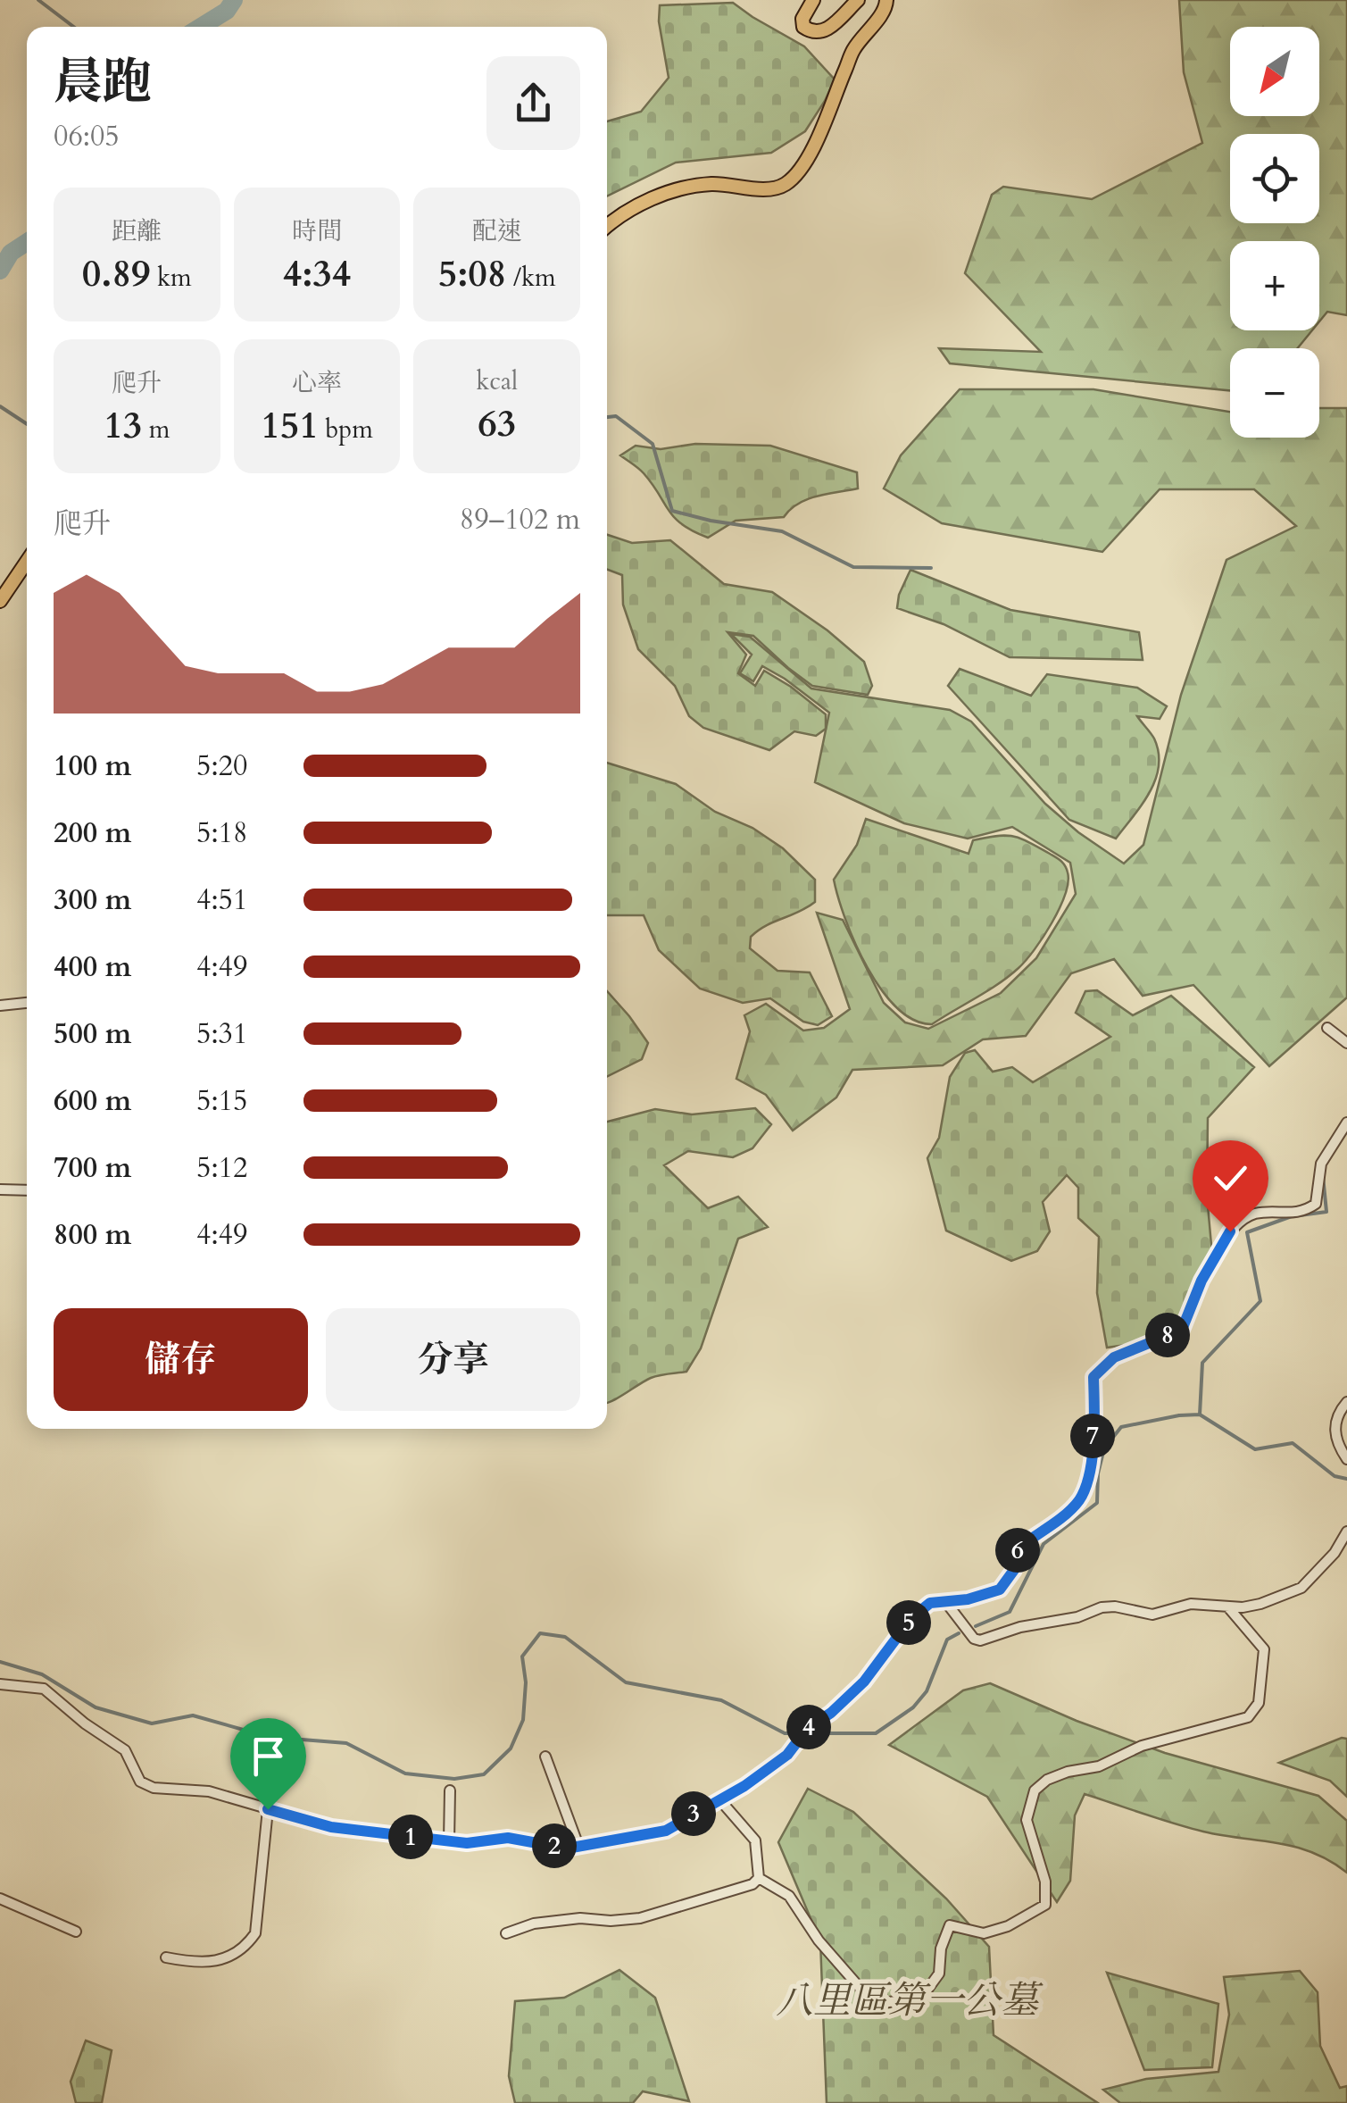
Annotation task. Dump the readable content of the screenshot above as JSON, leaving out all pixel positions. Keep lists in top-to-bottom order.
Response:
{
  "parks": ["八里區第一公墓"],
  "north": "bottom left",
  "page": {
    "map_buttons": ["+", "−"],
    "heading": ["晨跑", "06:05"],
    "stats": [
      ["距離", "0.89 km"],
      ["時間", "4:34"],
      ["配速", "5:08 /km"],
      ["爬升", "13 m"],
      ["心率", "151 bpm"],
      ["kcal", "63"]
    ],
    "chart": ["爬升", "89–102 m"],
    "list": [
      {
        "name": "100 m",
        "note": "5:20"
      },
      {
        "name": "200 m",
        "note": "5:18"
      },
      {
        "name": "300 m",
        "note": "4:51"
      },
      {
        "name": "400 m",
        "note": "4:49"
      },
      {
        "name": "500 m",
        "note": "5:31"
      },
      {
        "name": "600 m",
        "note": "5:15"
      },
      {
        "name": "700 m",
        "note": "5:12"
      },
      {
        "name": "800 m",
        "note": "4:49"
      }
    ],
    "buttons": ["儲存", "分享"],
    "pins": [
      "8",
      "7",
      "6",
      "5",
      "4",
      "3",
      "1",
      "2"
    ]
  }
}
